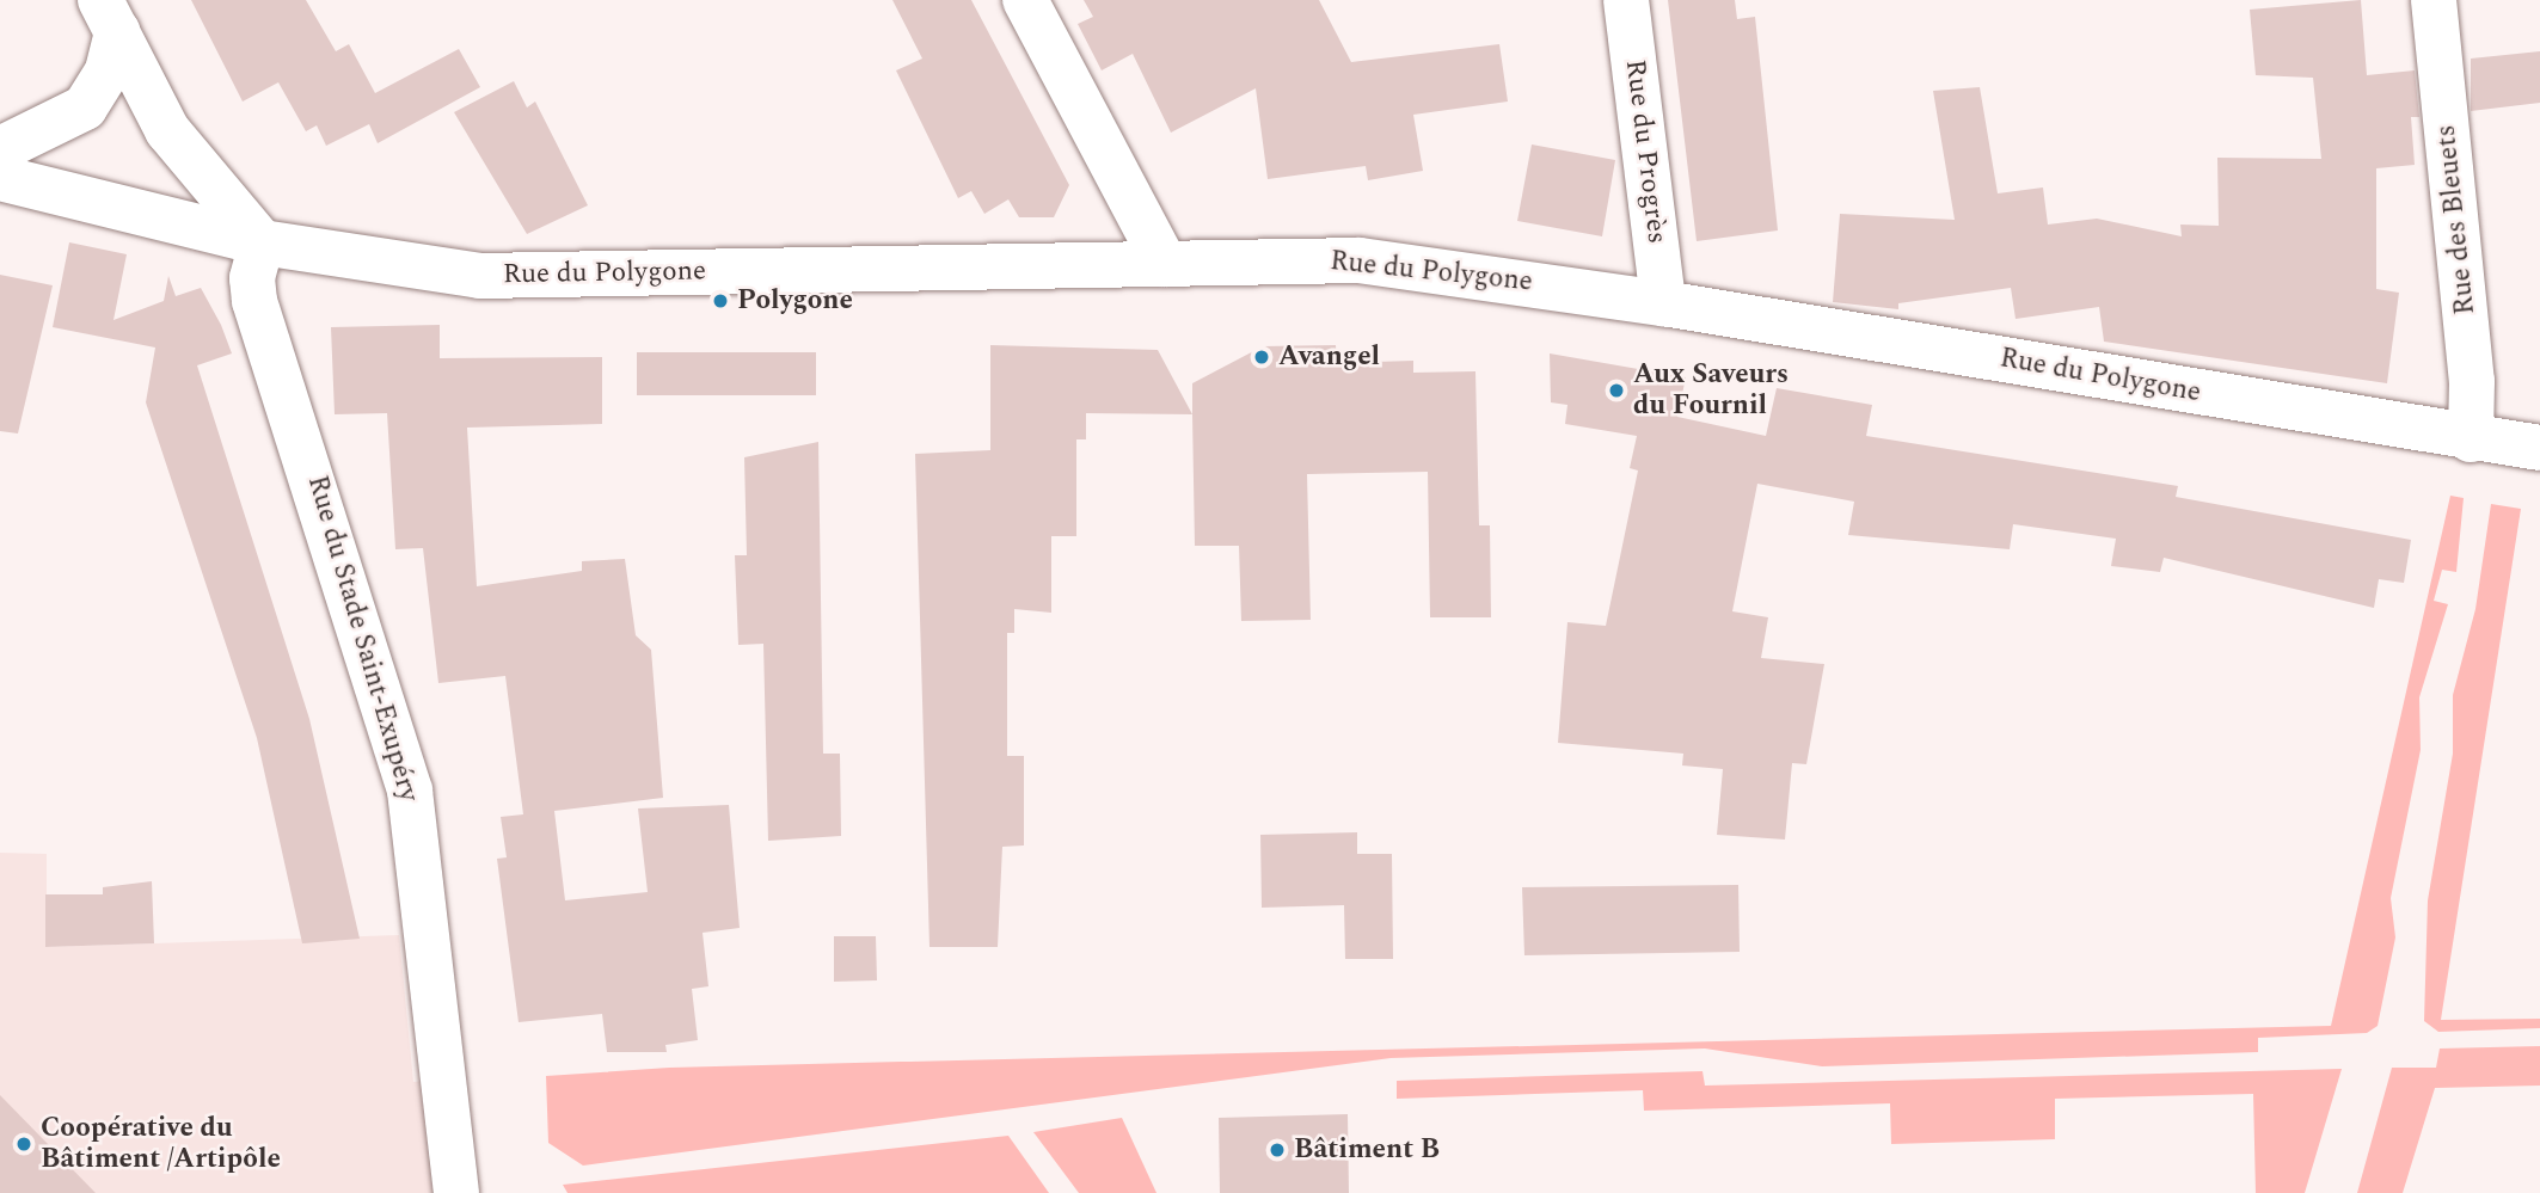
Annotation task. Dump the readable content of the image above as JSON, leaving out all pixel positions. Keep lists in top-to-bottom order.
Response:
{
  "streets": {
    "street": [
      "Rue du Progrès",
      "Rue des Bleuets",
      "Rue du Polygone",
      "Rue du Stade Saint-Exupéry"
    ]
  },
  "crossings": [
    ["Rue du Progrès", "Rue du Polygone"],
    ["Rue des Bleuets", "Rue du Polygone"],
    ["Rue du Polygone", "Rue du Stade Saint-Exupéry"]
  ],
  "places": [
    "Polygone",
    "Avangel",
    "Aux Saveurs du Fournil",
    "Coopérative du Bâtiment /Artipôle",
    "Bâtiment B"
  ]
}
